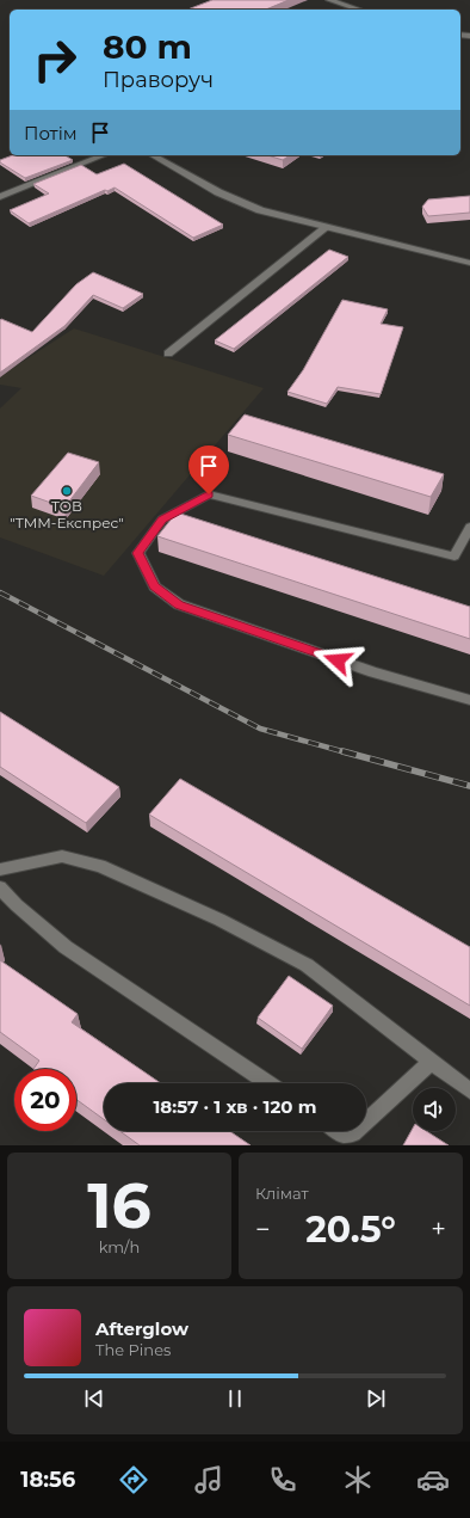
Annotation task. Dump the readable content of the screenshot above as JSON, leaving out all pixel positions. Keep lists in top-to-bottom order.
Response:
{
  "places": ["ТОВ \"ТММ-Експрес\""],
  "page": {
    "turn": ["80 m", "Праворуч"],
    "then": "Потім",
    "limit": "20",
    "trip": "18:57 · 1 хв · 120 m",
    "tile": [
      ["16", "km/h"],
      "Клімат"
    ],
    "heat": ["−", "20.5°", "+"],
    "song": ["Afterglow", "The Pines"],
    "tabs": "18:56"
  }
}
